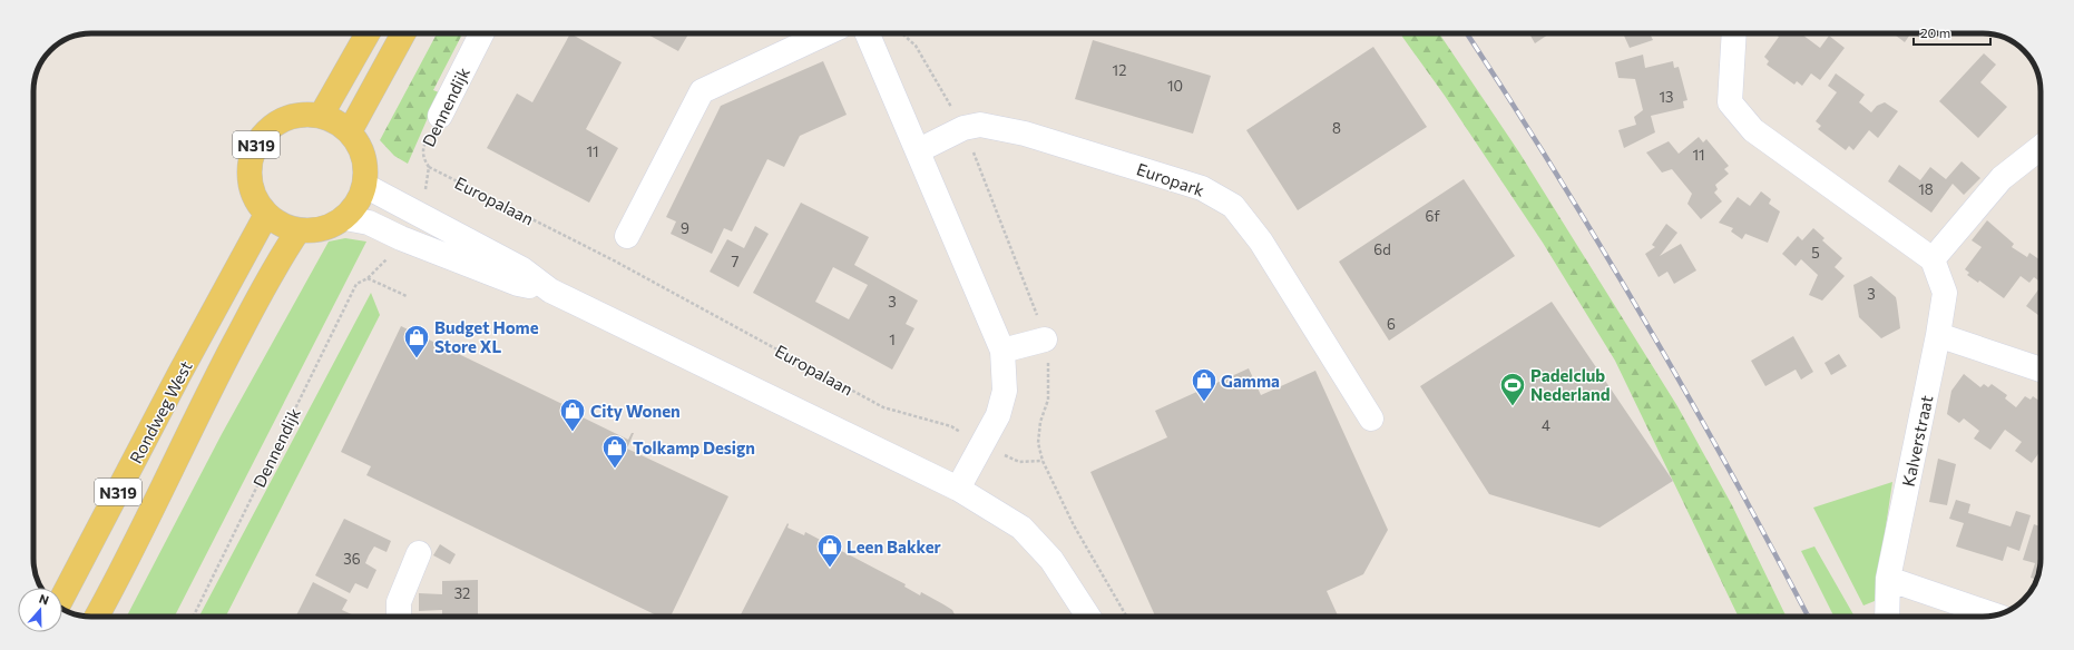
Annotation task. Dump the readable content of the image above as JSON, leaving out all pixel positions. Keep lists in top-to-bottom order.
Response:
{
  "streets": {
    "main road": ["N319", "Rondweg West"],
    "street": ["Dennendijk", "Europark", "Kalverstraat"],
    "path": ["Europalaan"]
  },
  "crossings": [
    ["Dennendijk", "Europalaan"],
    ["N319", "Rondweg West"]
  ],
  "places": {
    "shop": [
      "Budget Home Store XL",
      "Gamma",
      "City Wonen",
      "Tolkamp Design",
      "Leen Bakker"
    ],
    "sports": ["Padelclub Nederland"]
  },
  "house_numbers": [
    "12",
    "10",
    "13",
    "8",
    "11",
    "11",
    "18",
    "6f",
    "9",
    "6d",
    "5",
    "7",
    "3",
    "3",
    "6",
    "1",
    "4",
    "36",
    "32"
  ],
  "scale_bar": "20 m",
  "north": "top"
}
